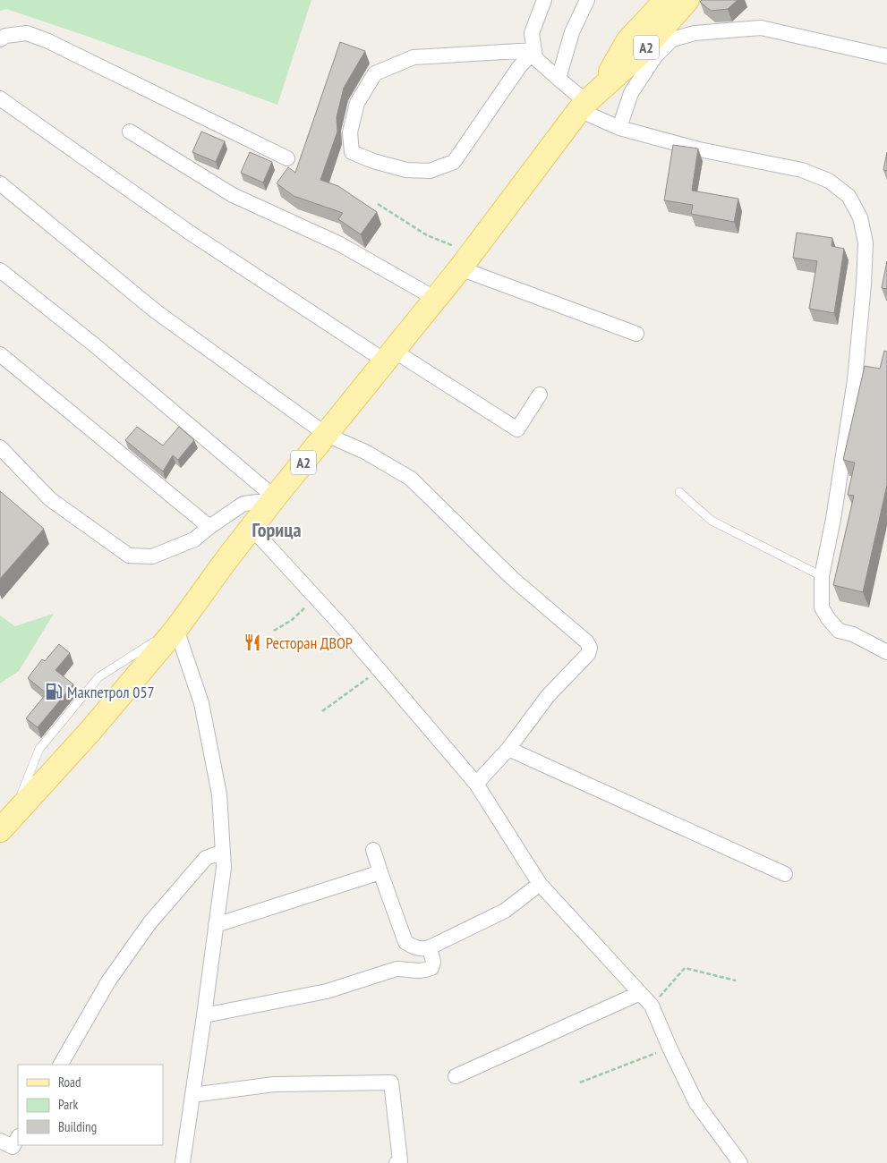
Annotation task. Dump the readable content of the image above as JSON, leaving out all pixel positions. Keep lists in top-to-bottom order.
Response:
{
  "streets": {
    "main road": ["A2"]
  },
  "districts": ["Горица"],
  "places": {
    "restaurant": ["Ресторан ДВОР"],
    "fuel station": ["Макпетрол 057"]
  },
  "legend": ["Road", "Park", "Building"]
}
